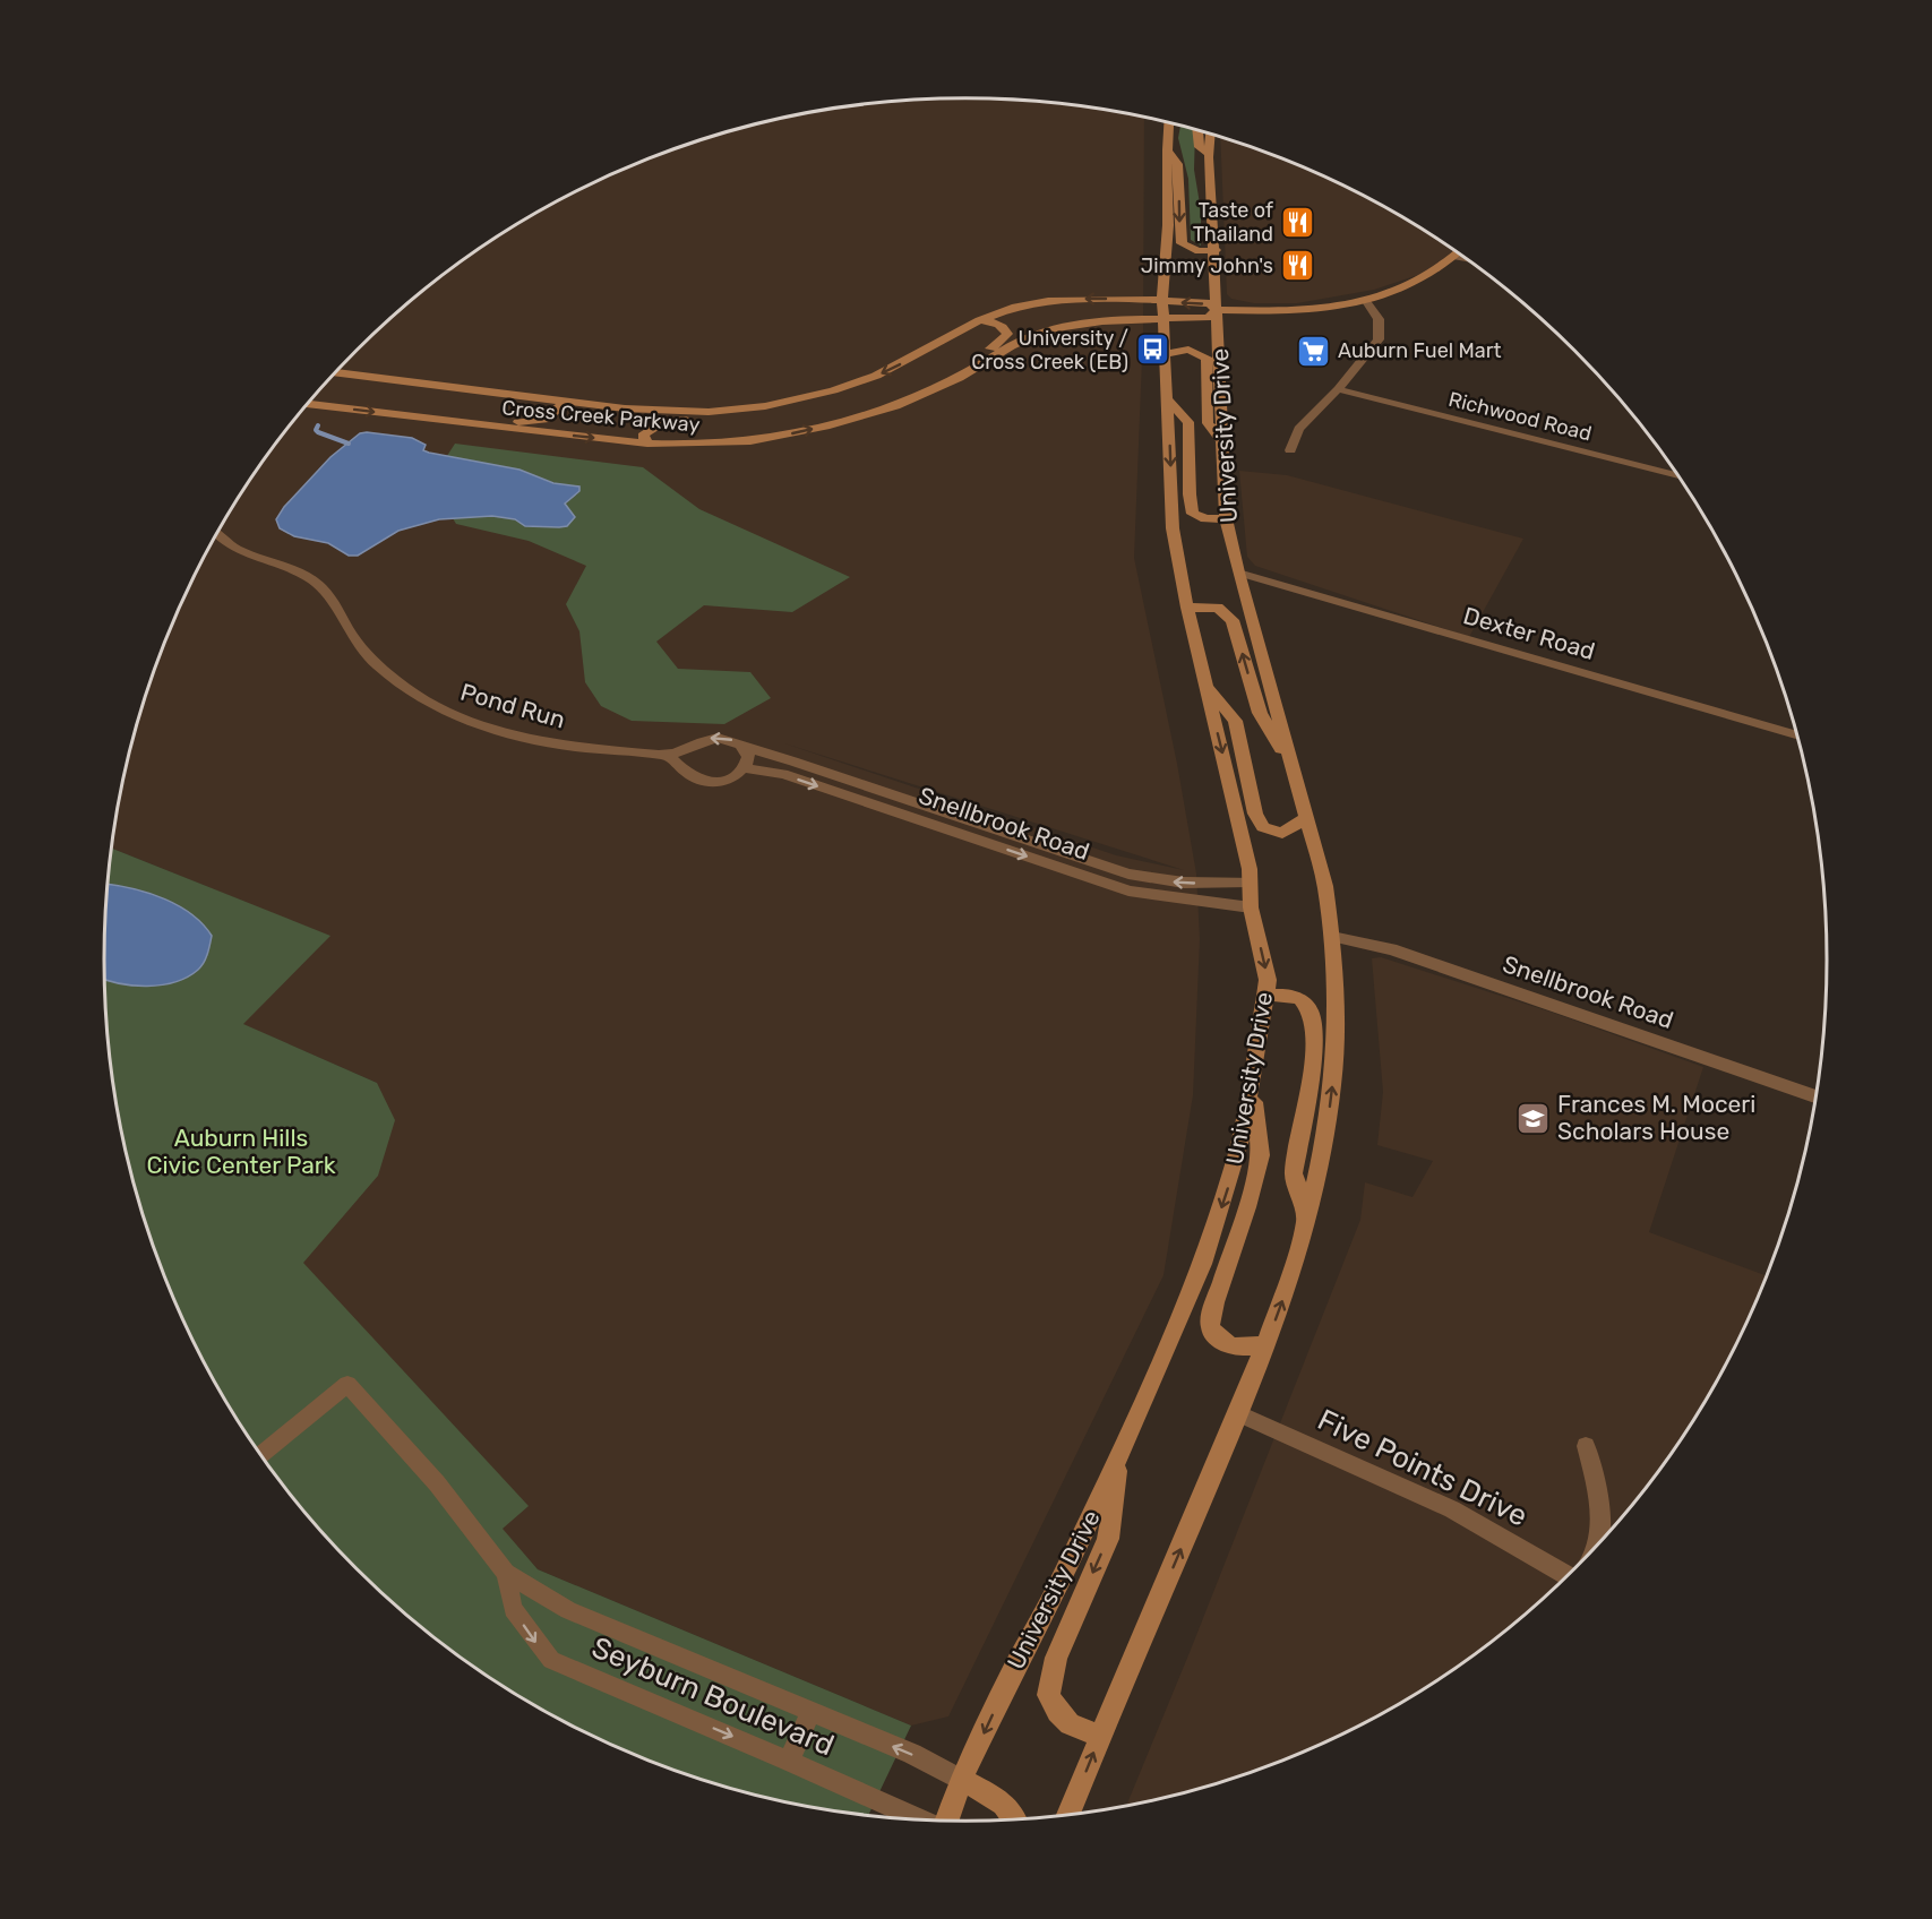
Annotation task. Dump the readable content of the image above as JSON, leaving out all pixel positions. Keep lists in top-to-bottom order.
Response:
{
  "streets": {
    "main road": ["Cross Creek Parkway", "University Drive"],
    "street": [
      "Richwood Road",
      "Dexter Road",
      "Pond Run",
      "Snellbrook Road",
      "Five Points Drive",
      "Seyburn Boulevard"
    ]
  },
  "crossings": [
    ["Cross Creek Parkway", "University Drive"],
    ["University Drive", "Dexter Road"],
    ["University Drive", "Snellbrook Road"],
    ["University Drive", "Five Points Drive"],
    ["University Drive", "Seyburn Boulevard"],
    ["Pond Run", "Snellbrook Road"]
  ],
  "parks": ["Auburn Hills Civic Center Park"],
  "places": {
    "restaurant": ["Taste of Thailand", "Jimmy John's"],
    "bus stop": ["University / Cross Creek (EB)"],
    "supermarket": ["Auburn Fuel Mart"],
    "school or university": ["Frances M. Moceri Scholars House"]
  }
}
